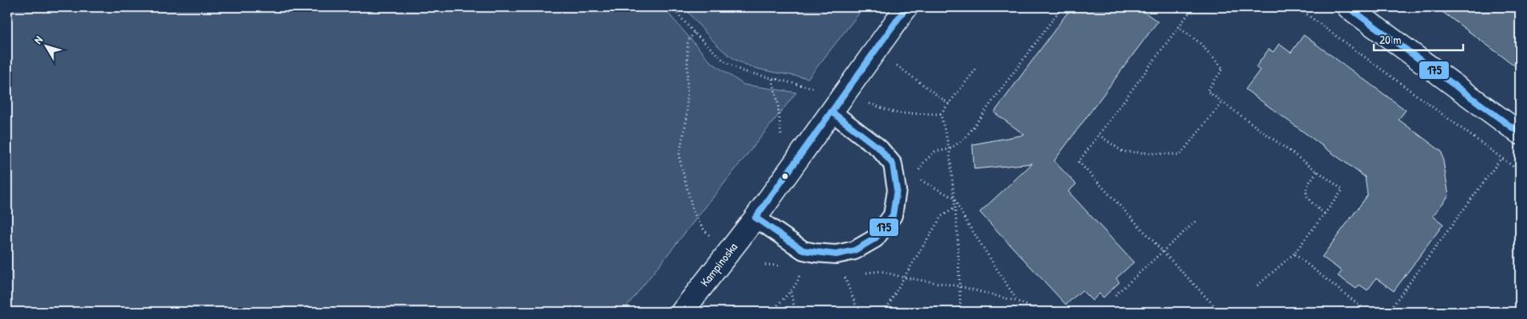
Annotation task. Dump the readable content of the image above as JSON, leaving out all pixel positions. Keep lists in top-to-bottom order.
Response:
{
  "streets": {
    "street": ["Kampinoska"]
  },
  "lines": ["transit line 175"],
  "scale_bar": "20 m",
  "north": "top left"
}
